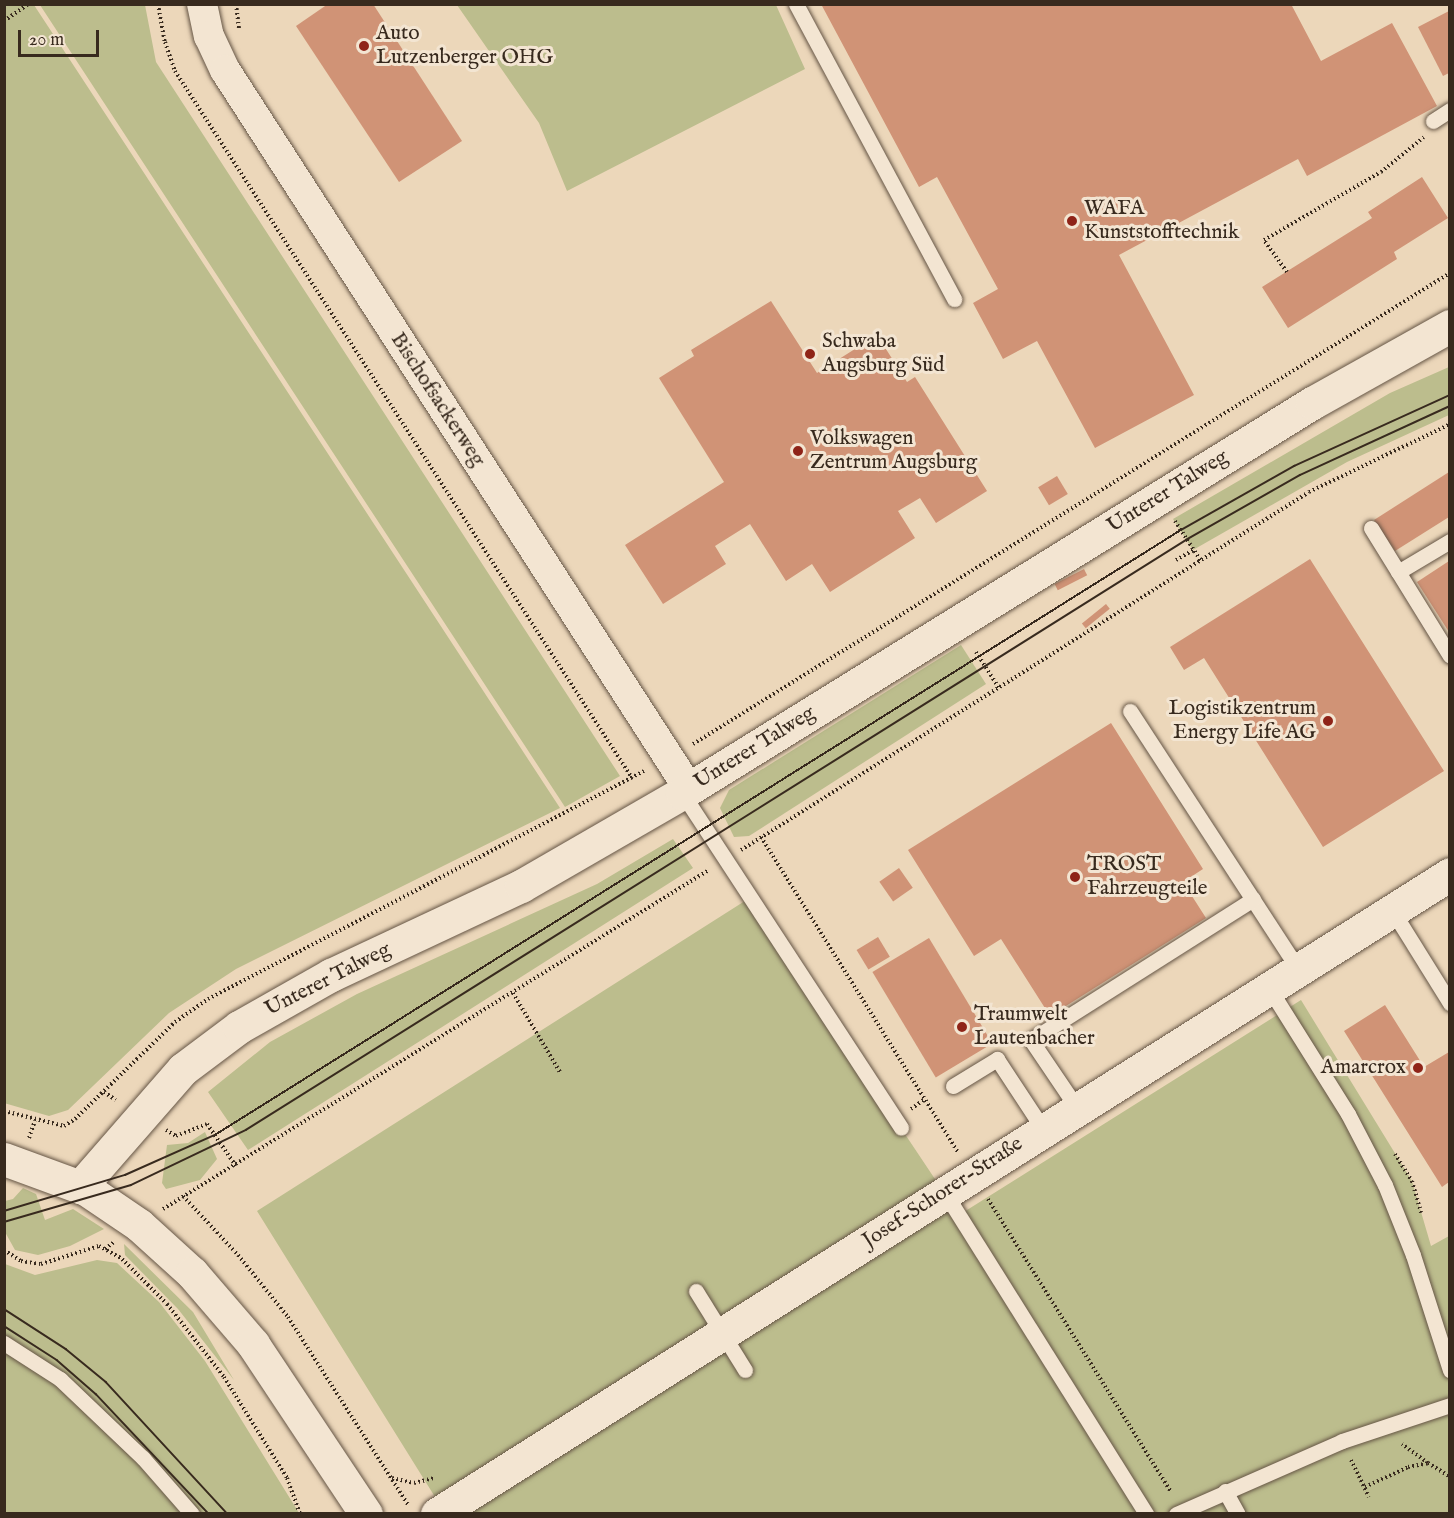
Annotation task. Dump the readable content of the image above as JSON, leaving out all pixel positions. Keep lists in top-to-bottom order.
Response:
{
  "streets": {
    "street": ["Bischofsackerweg", "Unterer Talweg", "Josef-Schorer-Straße"]
  },
  "crossings": [
    ["Bischofsackerweg", "Unterer Talweg"]
  ],
  "places": [
    "Auto Lutzenberger OHG",
    "WAFA Kunststofftechnik",
    "Schwaba Augsburg Süd",
    "Volkswagen Zentrum Augsburg",
    "Logistikzentrum Energy Life AG",
    "TROST Fahrzeugteile",
    "Traumwelt Lautenbacher",
    "Amarcrox"
  ],
  "scale_bar": "20 m"
}
